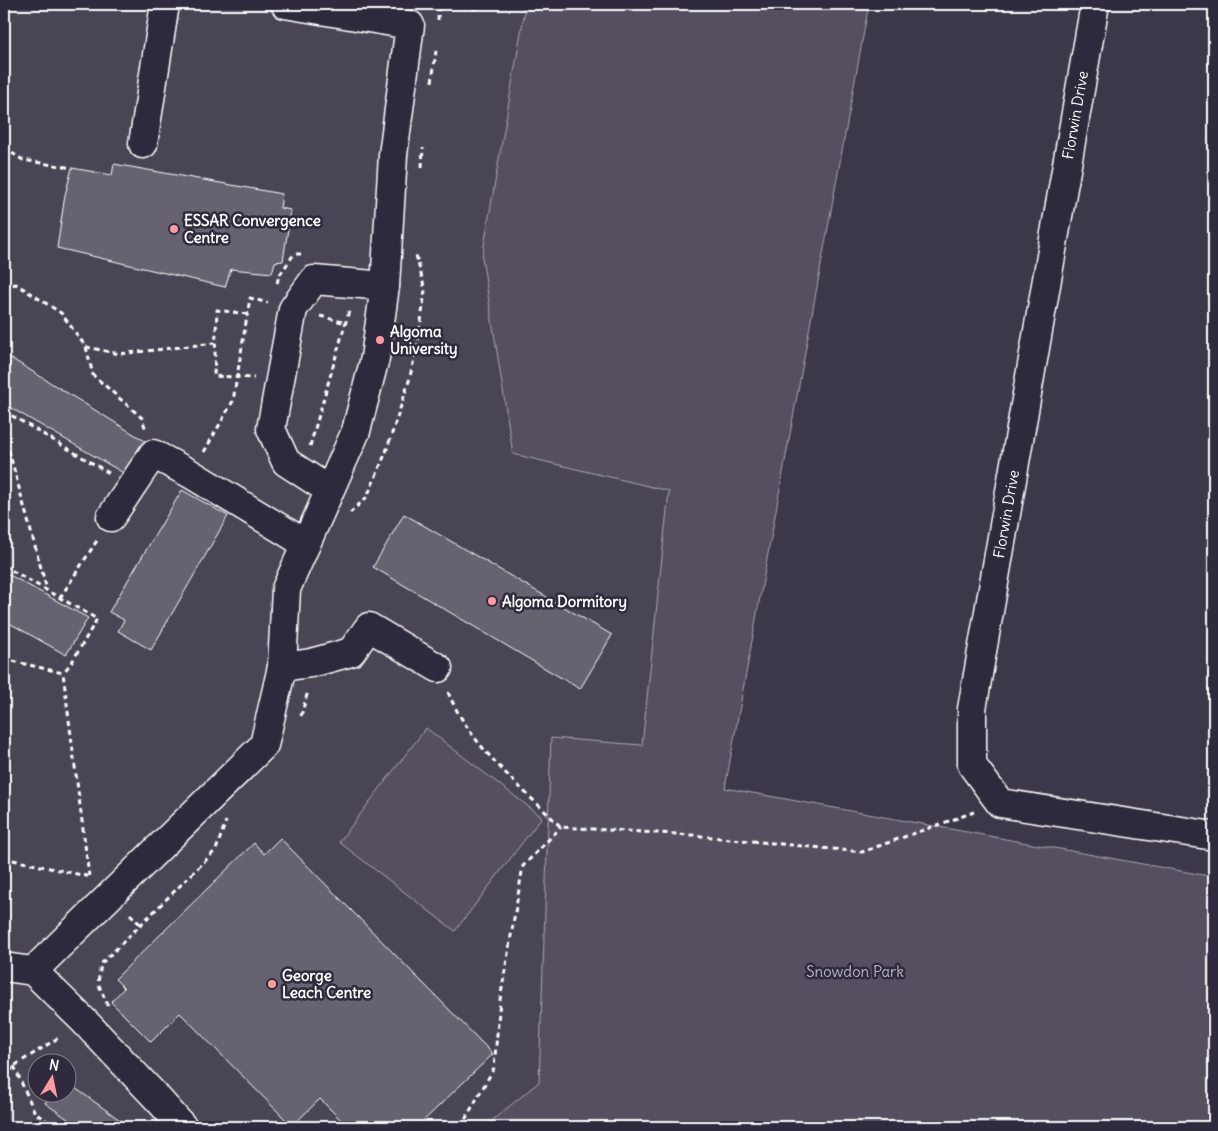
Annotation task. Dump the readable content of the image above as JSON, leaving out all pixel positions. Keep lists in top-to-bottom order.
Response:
{
  "streets": {
    "street": ["Florwin Drive"]
  },
  "parks": ["Snowdon Park"],
  "places": [
    "ESSAR Convergence Centre",
    "Algoma University",
    "Algoma Dormitory",
    "George Leach Centre"
  ],
  "north": "top"
}
